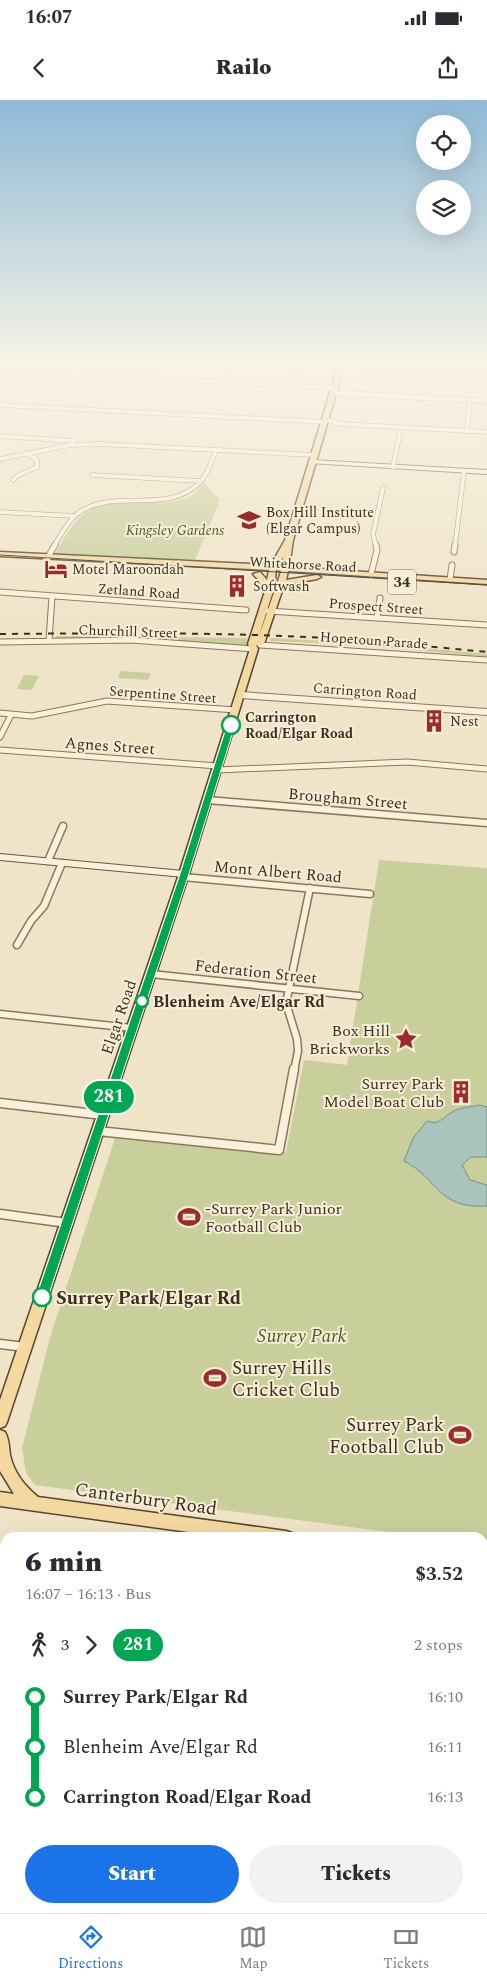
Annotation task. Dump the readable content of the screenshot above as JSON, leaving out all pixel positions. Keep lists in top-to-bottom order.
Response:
{
  "streets": {
    "main road": [
      "Whitehorse Road",
      "34",
      "Mont Albert Road",
      "Elgar Road",
      "Canterbury Road"
    ],
    "street": [
      "Zetland Road",
      "Prospect Street",
      "Churchill Street",
      "Hopetoun Parade",
      "Carrington Road",
      "Serpentine Street",
      "Agnes Street",
      "Brougham Street",
      "Federation Street"
    ]
  },
  "crossings": [
    ["Whitehorse Road", "Elgar Road"],
    ["Prospect Street", "Elgar Road"],
    ["Churchill Street", "Hopetoun Parade"],
    ["Churchill Street", "Elgar Road"],
    ["Hopetoun Parade", "Elgar Road"],
    ["Carrington Road", "Elgar Road"],
    ["Serpentine Street", "Elgar Road"],
    ["Agnes Street", "Elgar Road"],
    ["Brougham Street", "Elgar Road"],
    ["Mont Albert Road", "Elgar Road"],
    ["Federation Street", "Elgar Road"]
  ],
  "parks": ["Kingsley Gardens", "Surrey Park"],
  "places": {
    "school or university": ["Box Hill Institute (Elgar Campus)"],
    "hotel": ["Motel Maroondah"],
    "building": ["Softwash", "Nest", "Surrey Park Model Boat Club"],
    "other": ["Carrington Road/Elgar Road", "Blenheim Ave/Elgar Rd", "Surrey Park/Elgar Rd"],
    "place": ["Box Hill Brickworks"],
    "sports": ["-Surrey Park Junior Football Club", "Surrey Hills Cricket Club", "Surrey Park Football Club"]
  },
  "lines": ["bus line 281"],
  "page": {
    "status": "16:07",
    "header": "Railo",
    "on_map": "281",
    "heading": ["6 min", "16:07 – 16:13 · Bus", "$3.52"],
    "legs": ["3", "281", "2 stops"],
    "list": [
      {
        "name": "Surrey Park/Elgar Rd",
        "value": "16:10"
      },
      {
        "name": "Blenheim Ave/Elgar Rd",
        "value": "16:11"
      },
      {
        "name": "Carrington Road/Elgar Road",
        "value": "16:13"
      }
    ],
    "buttons": ["Start", "Tickets"],
    "tabs": ["Directions", "Map", "Tickets"]
  }
}
